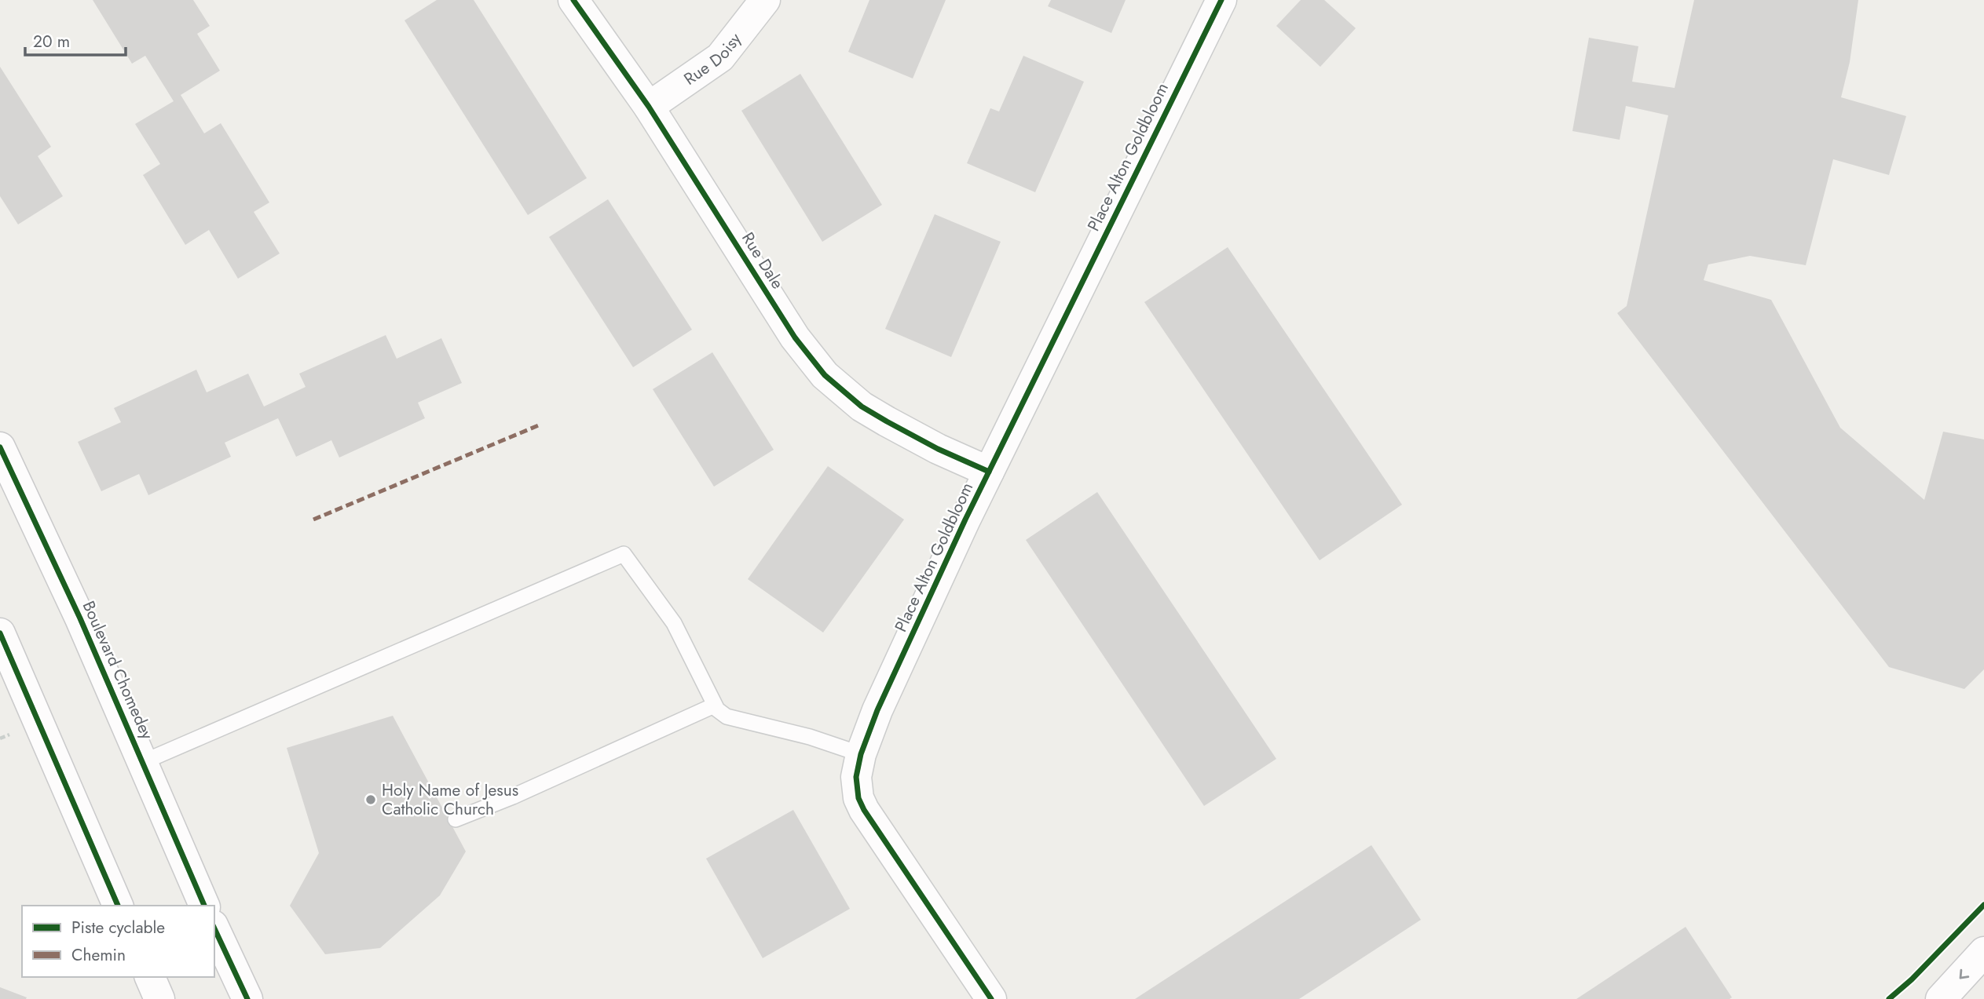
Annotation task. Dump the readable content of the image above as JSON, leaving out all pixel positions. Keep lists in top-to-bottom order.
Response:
{
  "streets": {
    "street": [
      "Rue Doisy",
      "Place Alton Goldbloom",
      "Rue Dale",
      "Boulevard Chomedey"
    ]
  },
  "crossings": [
    ["Rue Doisy", "Rue Dale"],
    ["Place Alton Goldbloom", "Rue Dale"]
  ],
  "places": ["Holy Name of Jesus Catholic Church"],
  "legend": ["Piste cyclable", "Chemin"],
  "scale_bar": "20 m"
}
